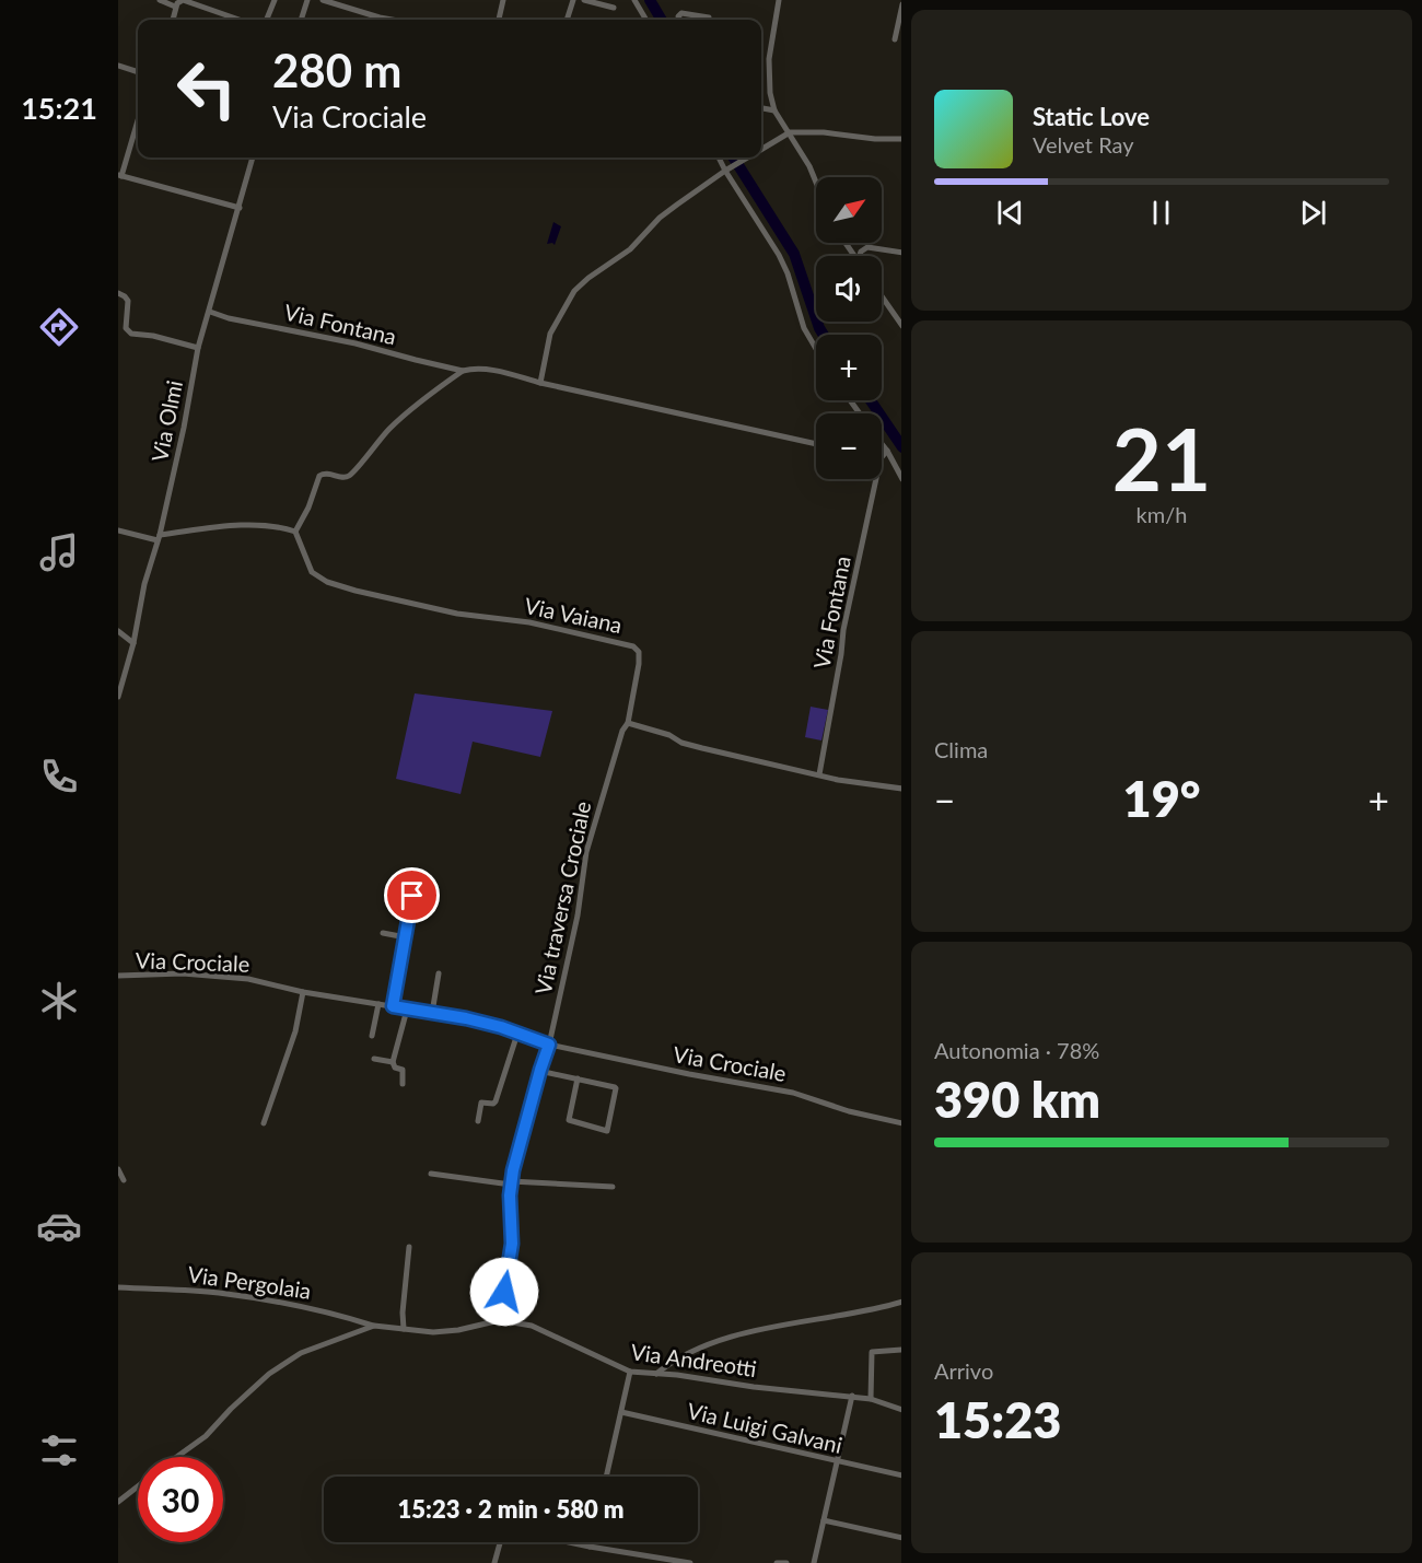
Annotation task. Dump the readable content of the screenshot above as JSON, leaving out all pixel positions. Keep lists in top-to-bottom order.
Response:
{
  "streets": {
    "street": [
      "Via Fontana",
      "Via Olmi",
      "Via Vaiana",
      "Via traversa Crociale",
      "Via Crociale",
      "Via Pergolaia",
      "Via Andreotti",
      "Via Luigi Galvani"
    ]
  },
  "crossings": [
    ["Via Fontana", "Via Olmi"],
    ["Via Vaiana", "Via traversa Crociale"],
    ["Via traversa Crociale", "Via Crociale"],
    ["Via Pergolaia", "Via Andreotti"]
  ],
  "north": "top right",
  "page": {
    "tabs": "15:21",
    "turn": ["280 m", "Via Crociale"],
    "song": ["Static Love", "Velvet Ray"],
    "map_buttons": ["+", "−"],
    "tile": [
      ["21", "km/h"],
      "Clima",
      ["Autonomia · 78%", "390 km"],
      ["Arrivo", "15:23"]
    ],
    "heat": ["−", "19°", "+"],
    "limit": "30",
    "trip": "15:23 · 2 min · 580 m"
  }
}
